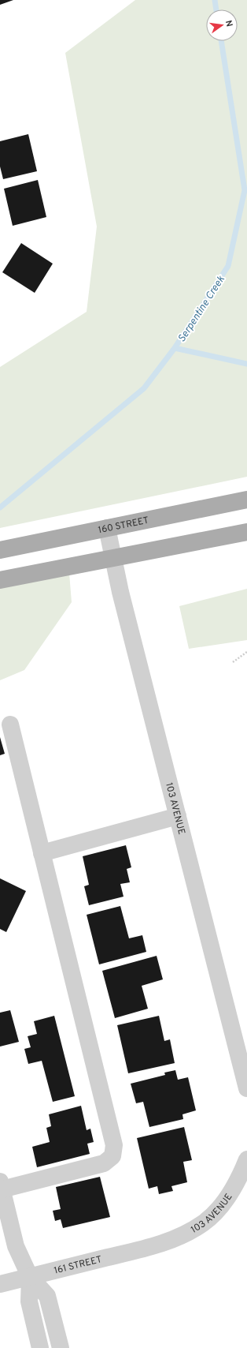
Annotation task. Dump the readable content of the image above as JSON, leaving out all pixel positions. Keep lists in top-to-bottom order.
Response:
{
  "streets": {
    "main road": ["160 STREET"],
    "street": ["103 AVENUE", "161 STREET"]
  },
  "crossings": [
    ["160 STREET", "103 AVENUE"],
    ["103 AVENUE", "161 STREET"]
  ],
  "water": ["Serpentine Creek"],
  "north": "right"
}
